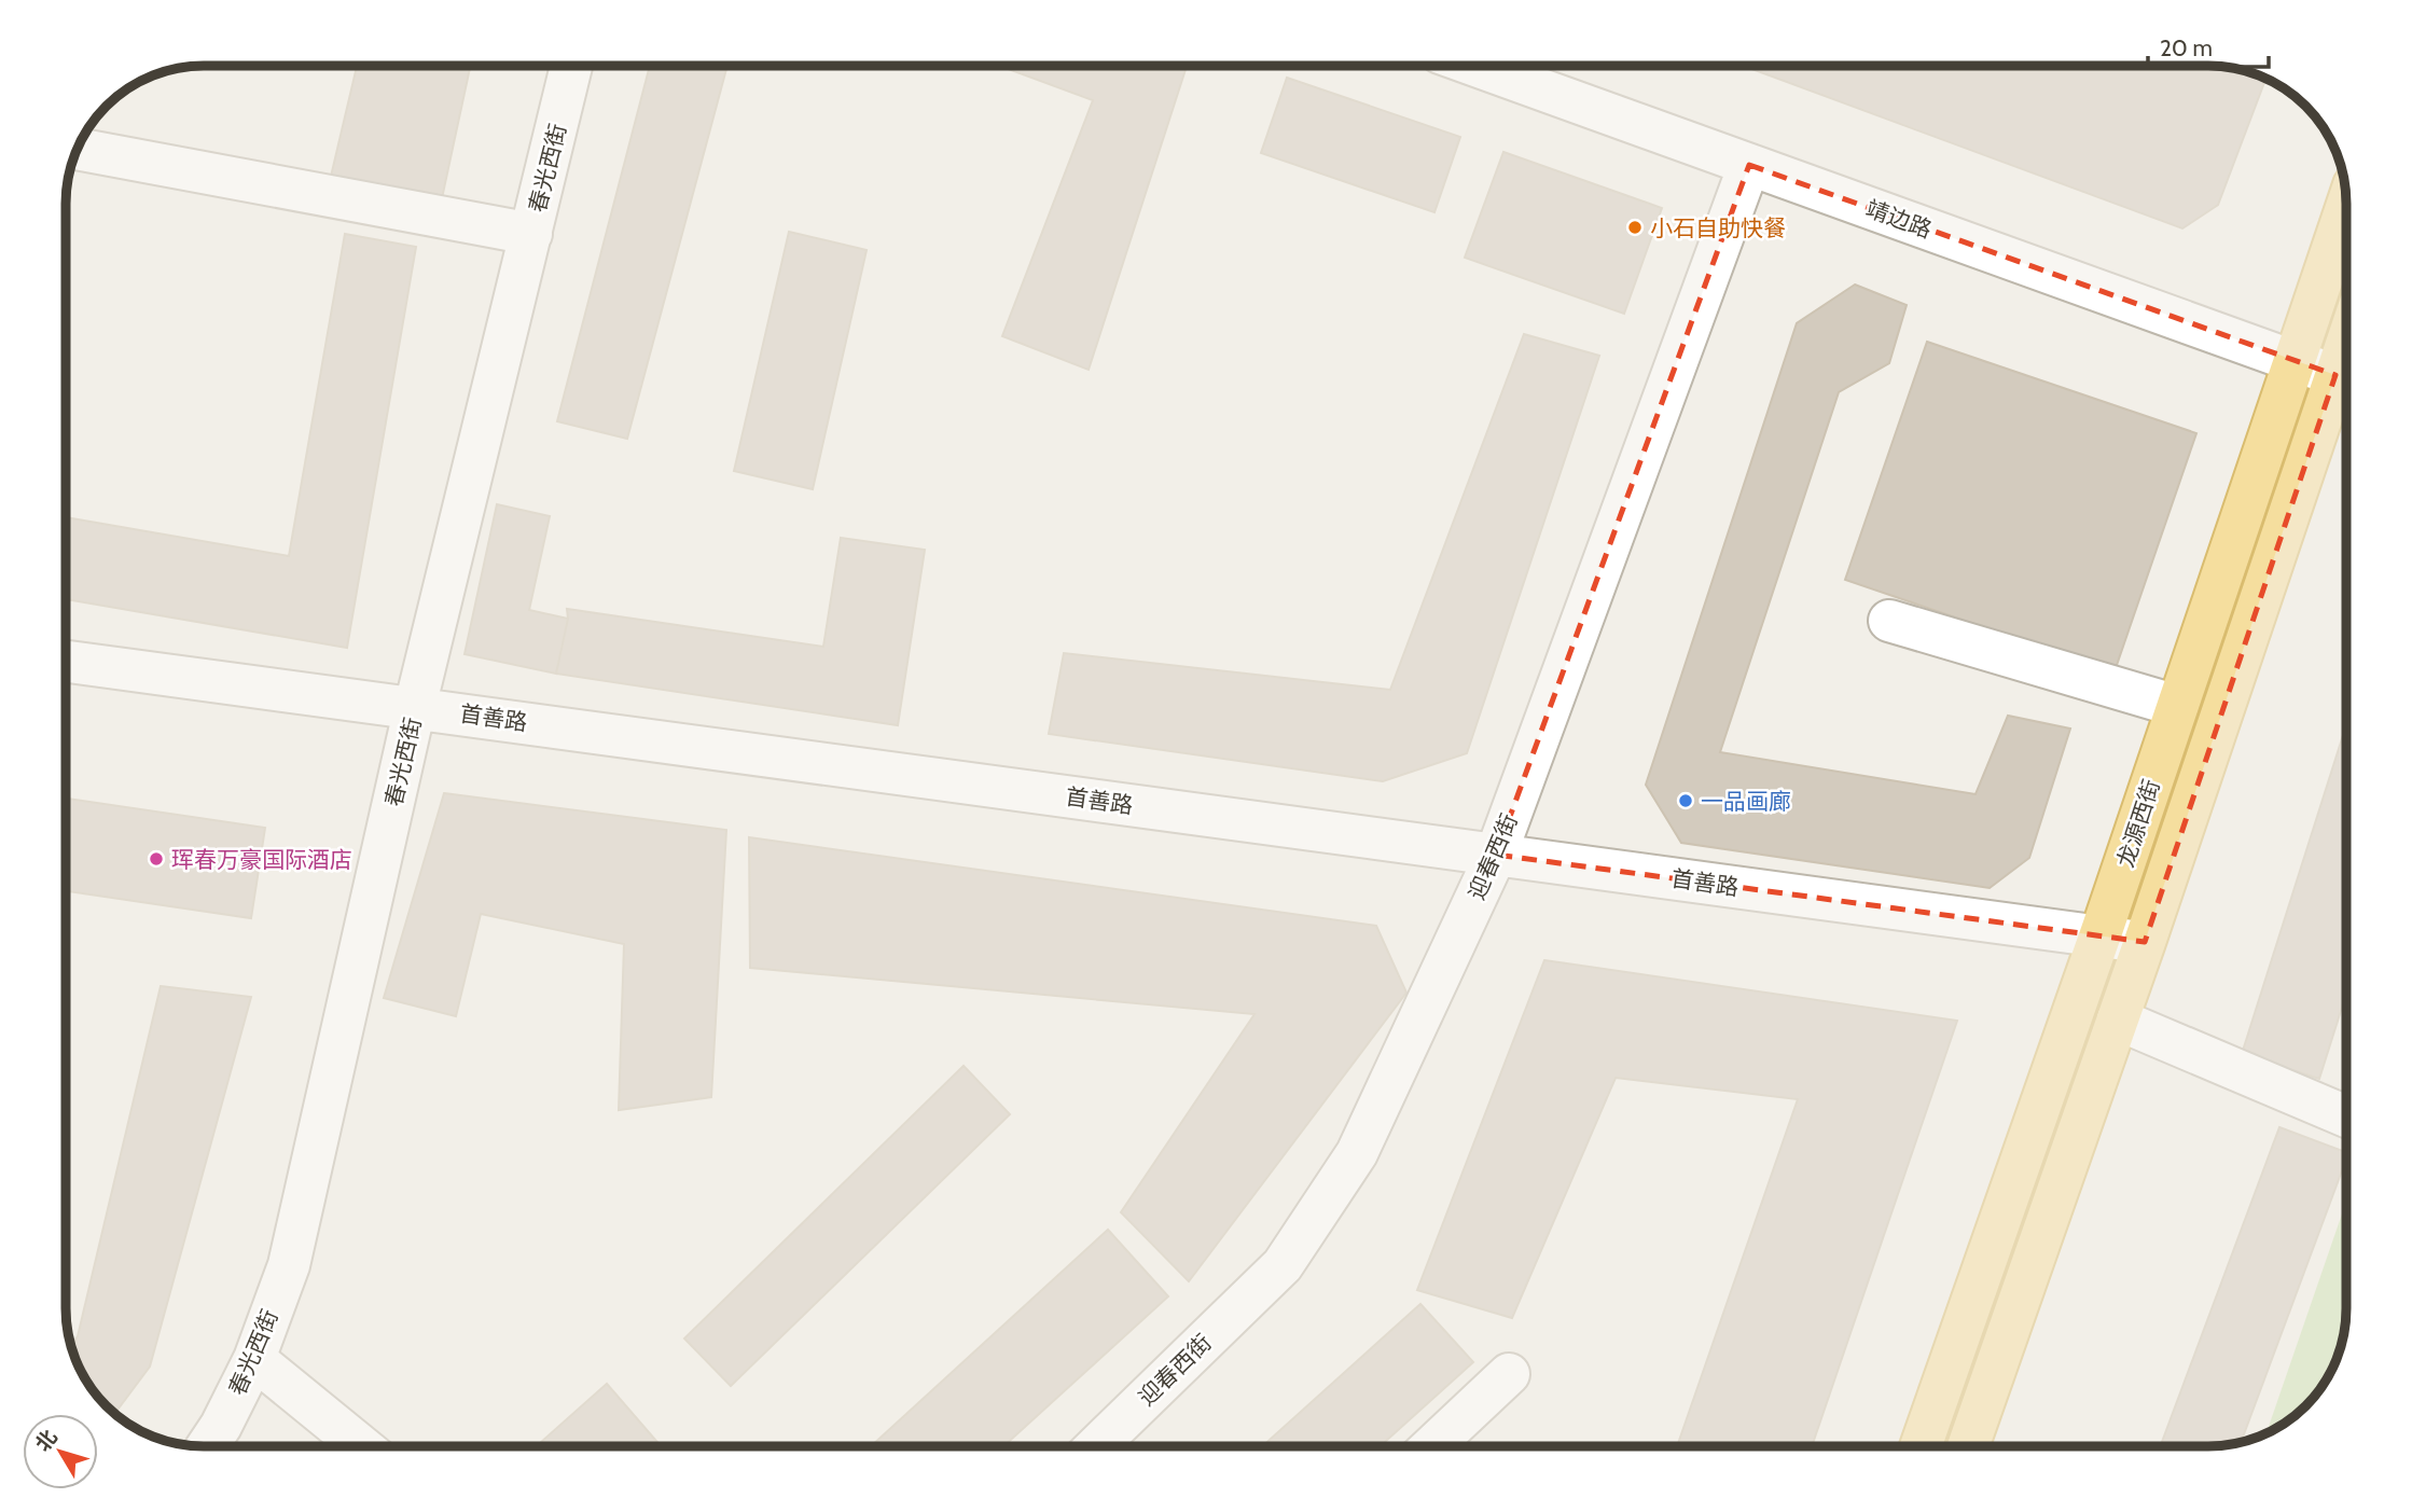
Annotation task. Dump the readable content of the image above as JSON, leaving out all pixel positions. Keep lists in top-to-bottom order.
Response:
{
  "streets": {
    "main road": ["龙源西街"],
    "street": [
      "春光西街",
      "靖边路",
      "首善路",
      "迎春西街"
    ]
  },
  "crossings": [
    ["春光西街", "首善路"],
    ["靖边路", "龙源西街"],
    ["靖边路", "迎春西街"],
    ["首善路", "龙源西街"],
    ["首善路", "迎春西街"]
  ],
  "places": ["小石自助快餐", "一品画廊", "珲春万豪国际酒店"],
  "scale_bar": "20 m",
  "north": "top left"
}
